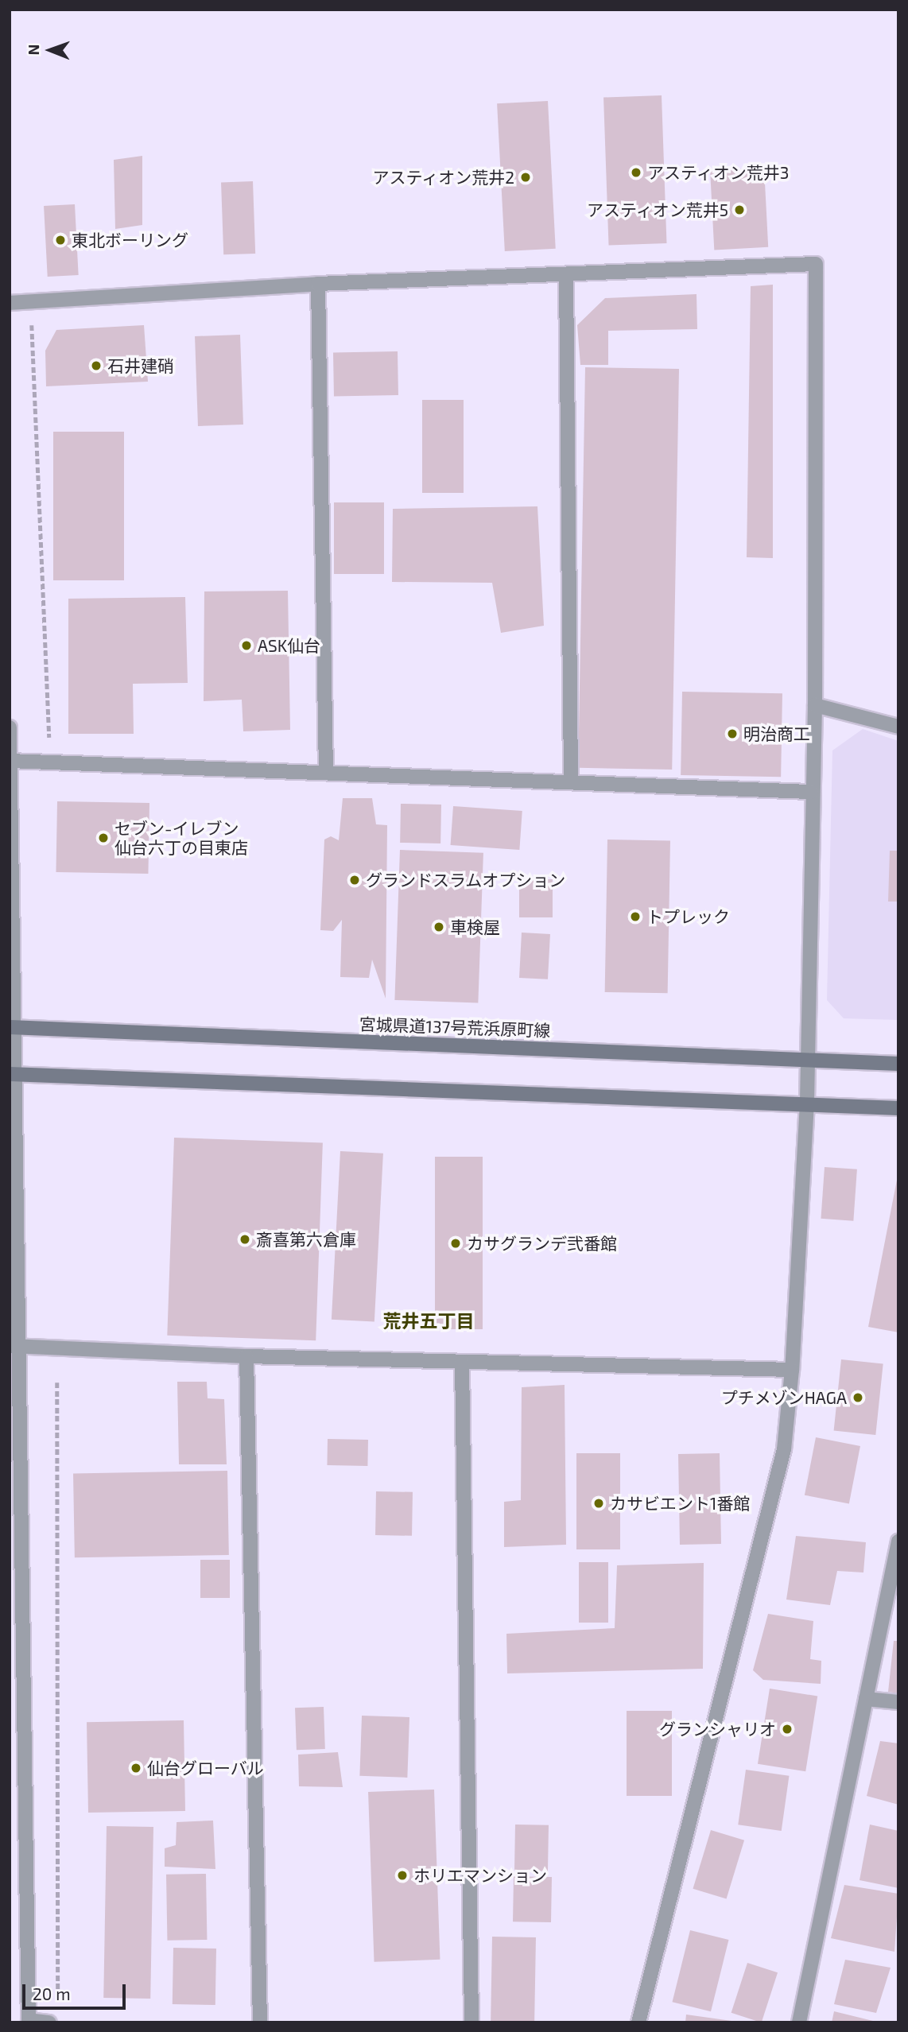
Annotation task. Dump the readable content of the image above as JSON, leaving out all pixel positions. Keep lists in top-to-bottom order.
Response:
{
  "streets": {
    "main road": ["宮城県道137号荒浜原町線"]
  },
  "districts": ["荒井五丁目"],
  "places": [
    "アスティオン荒井3",
    "アスティオン荒井2",
    "アスティオン荒井5",
    "東北ボーリング",
    "石井建硝",
    "ASK仙台",
    "明治商工",
    "セブン-イレブン 仙台六丁の目東店",
    "グランドスラムオプション",
    "トプレック",
    "車検屋",
    "斎喜第六倉庫",
    "カサグランデ弐番館",
    "プチメゾンHAGA",
    "カサビエント1番館",
    "グランシャリオ",
    "仙台グローバル",
    "ホリエマンション"
  ],
  "scale_bar": "20 m",
  "north": "left"
}
